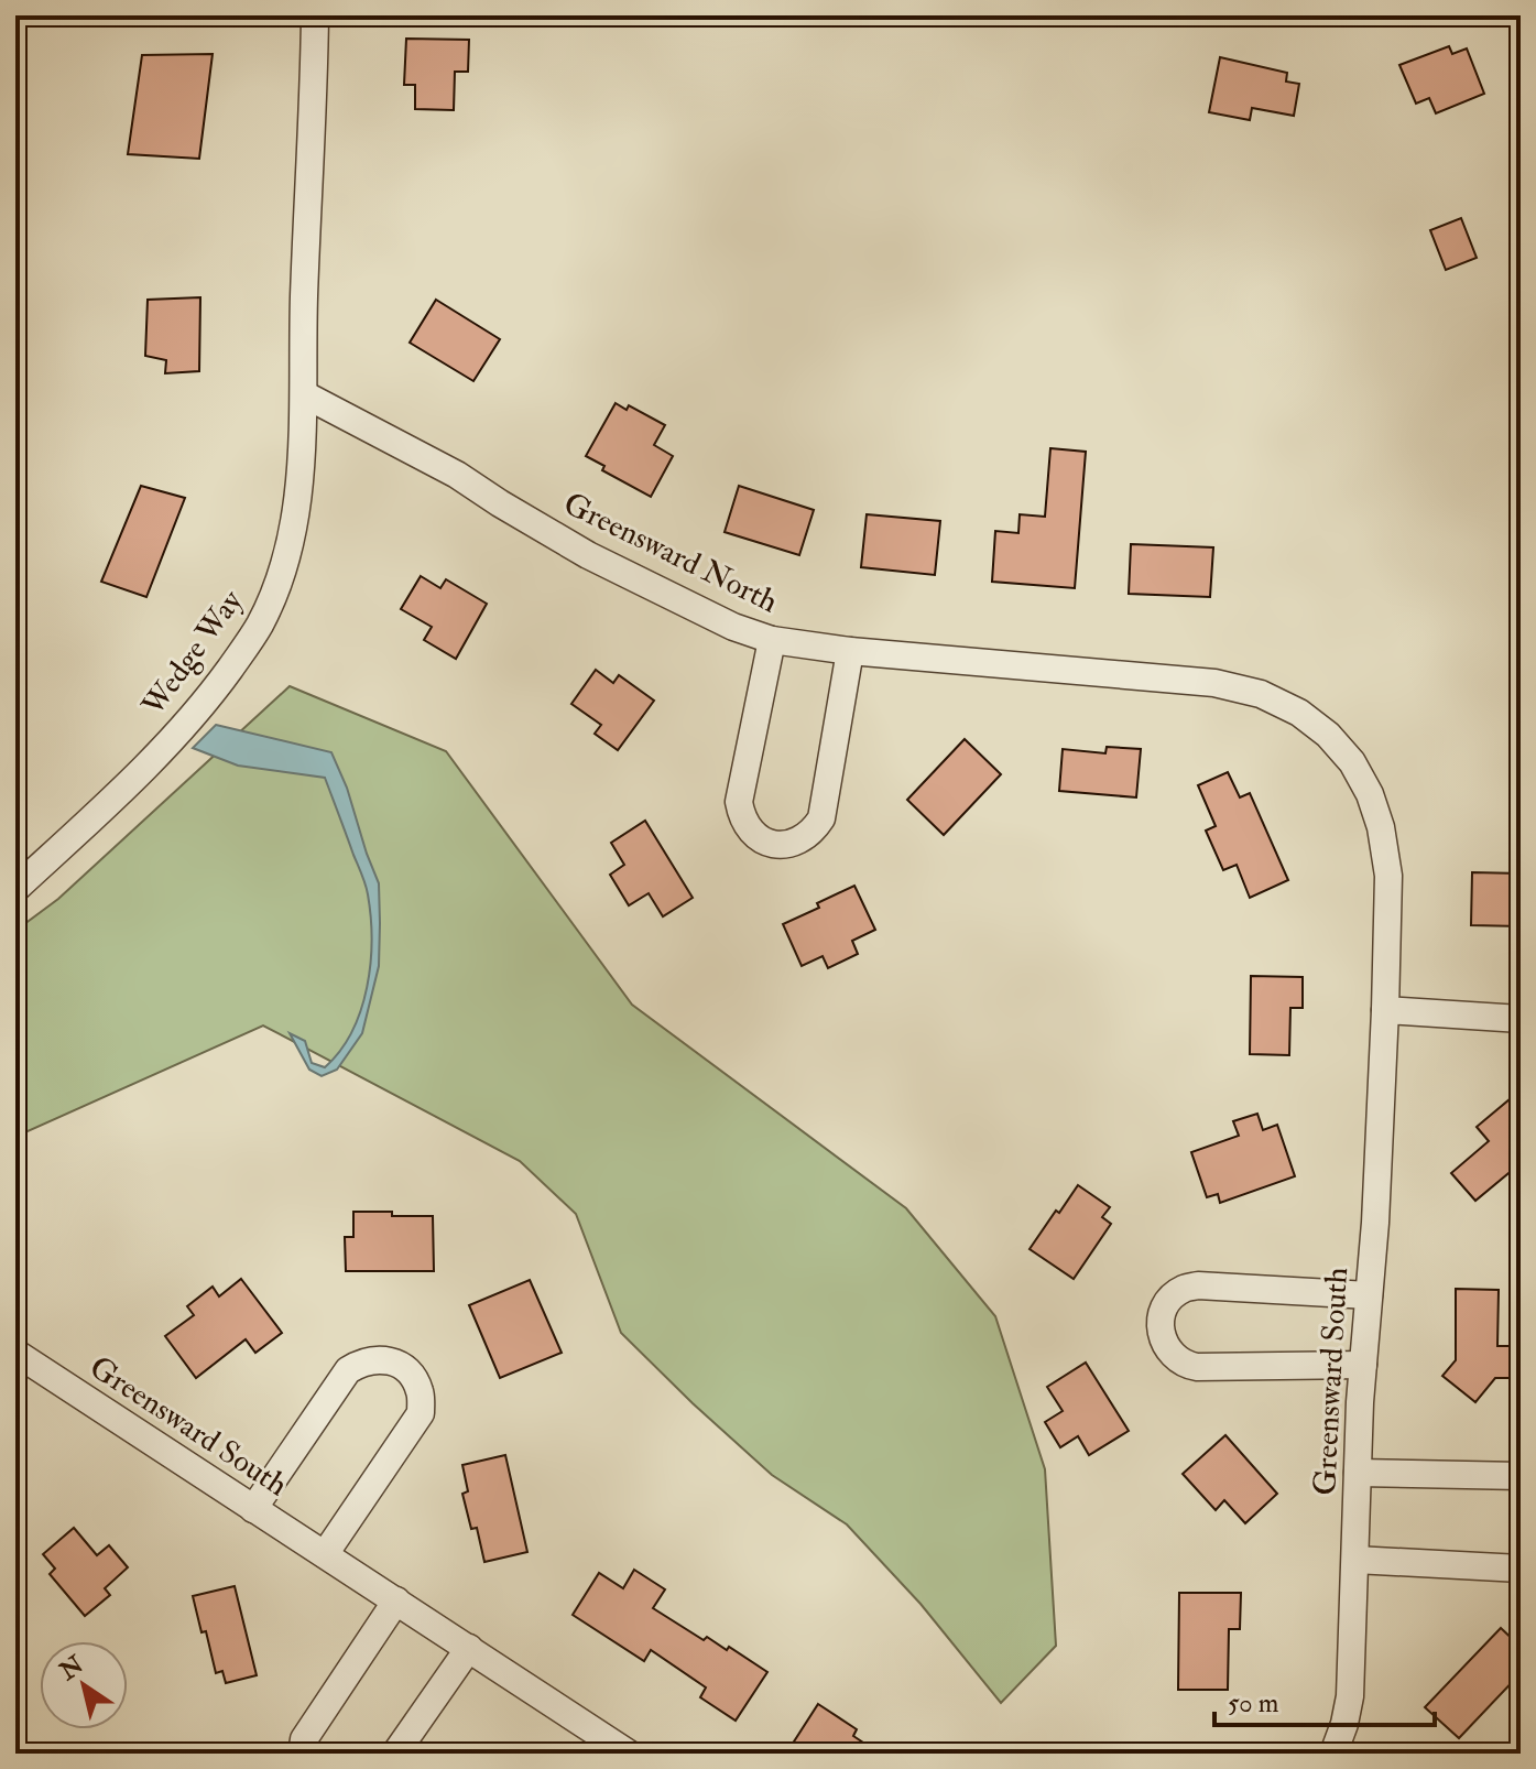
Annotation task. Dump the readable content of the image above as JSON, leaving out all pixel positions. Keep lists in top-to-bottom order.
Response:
{
  "streets": {
    "street": ["Greensward North", "Wedge Way", "Greensward South"]
  },
  "crossings": [
    ["Greensward North", "Wedge Way"],
    ["Greensward North", "Greensward South"]
  ],
  "scale_bar": "50 m",
  "north": "top left"
}
